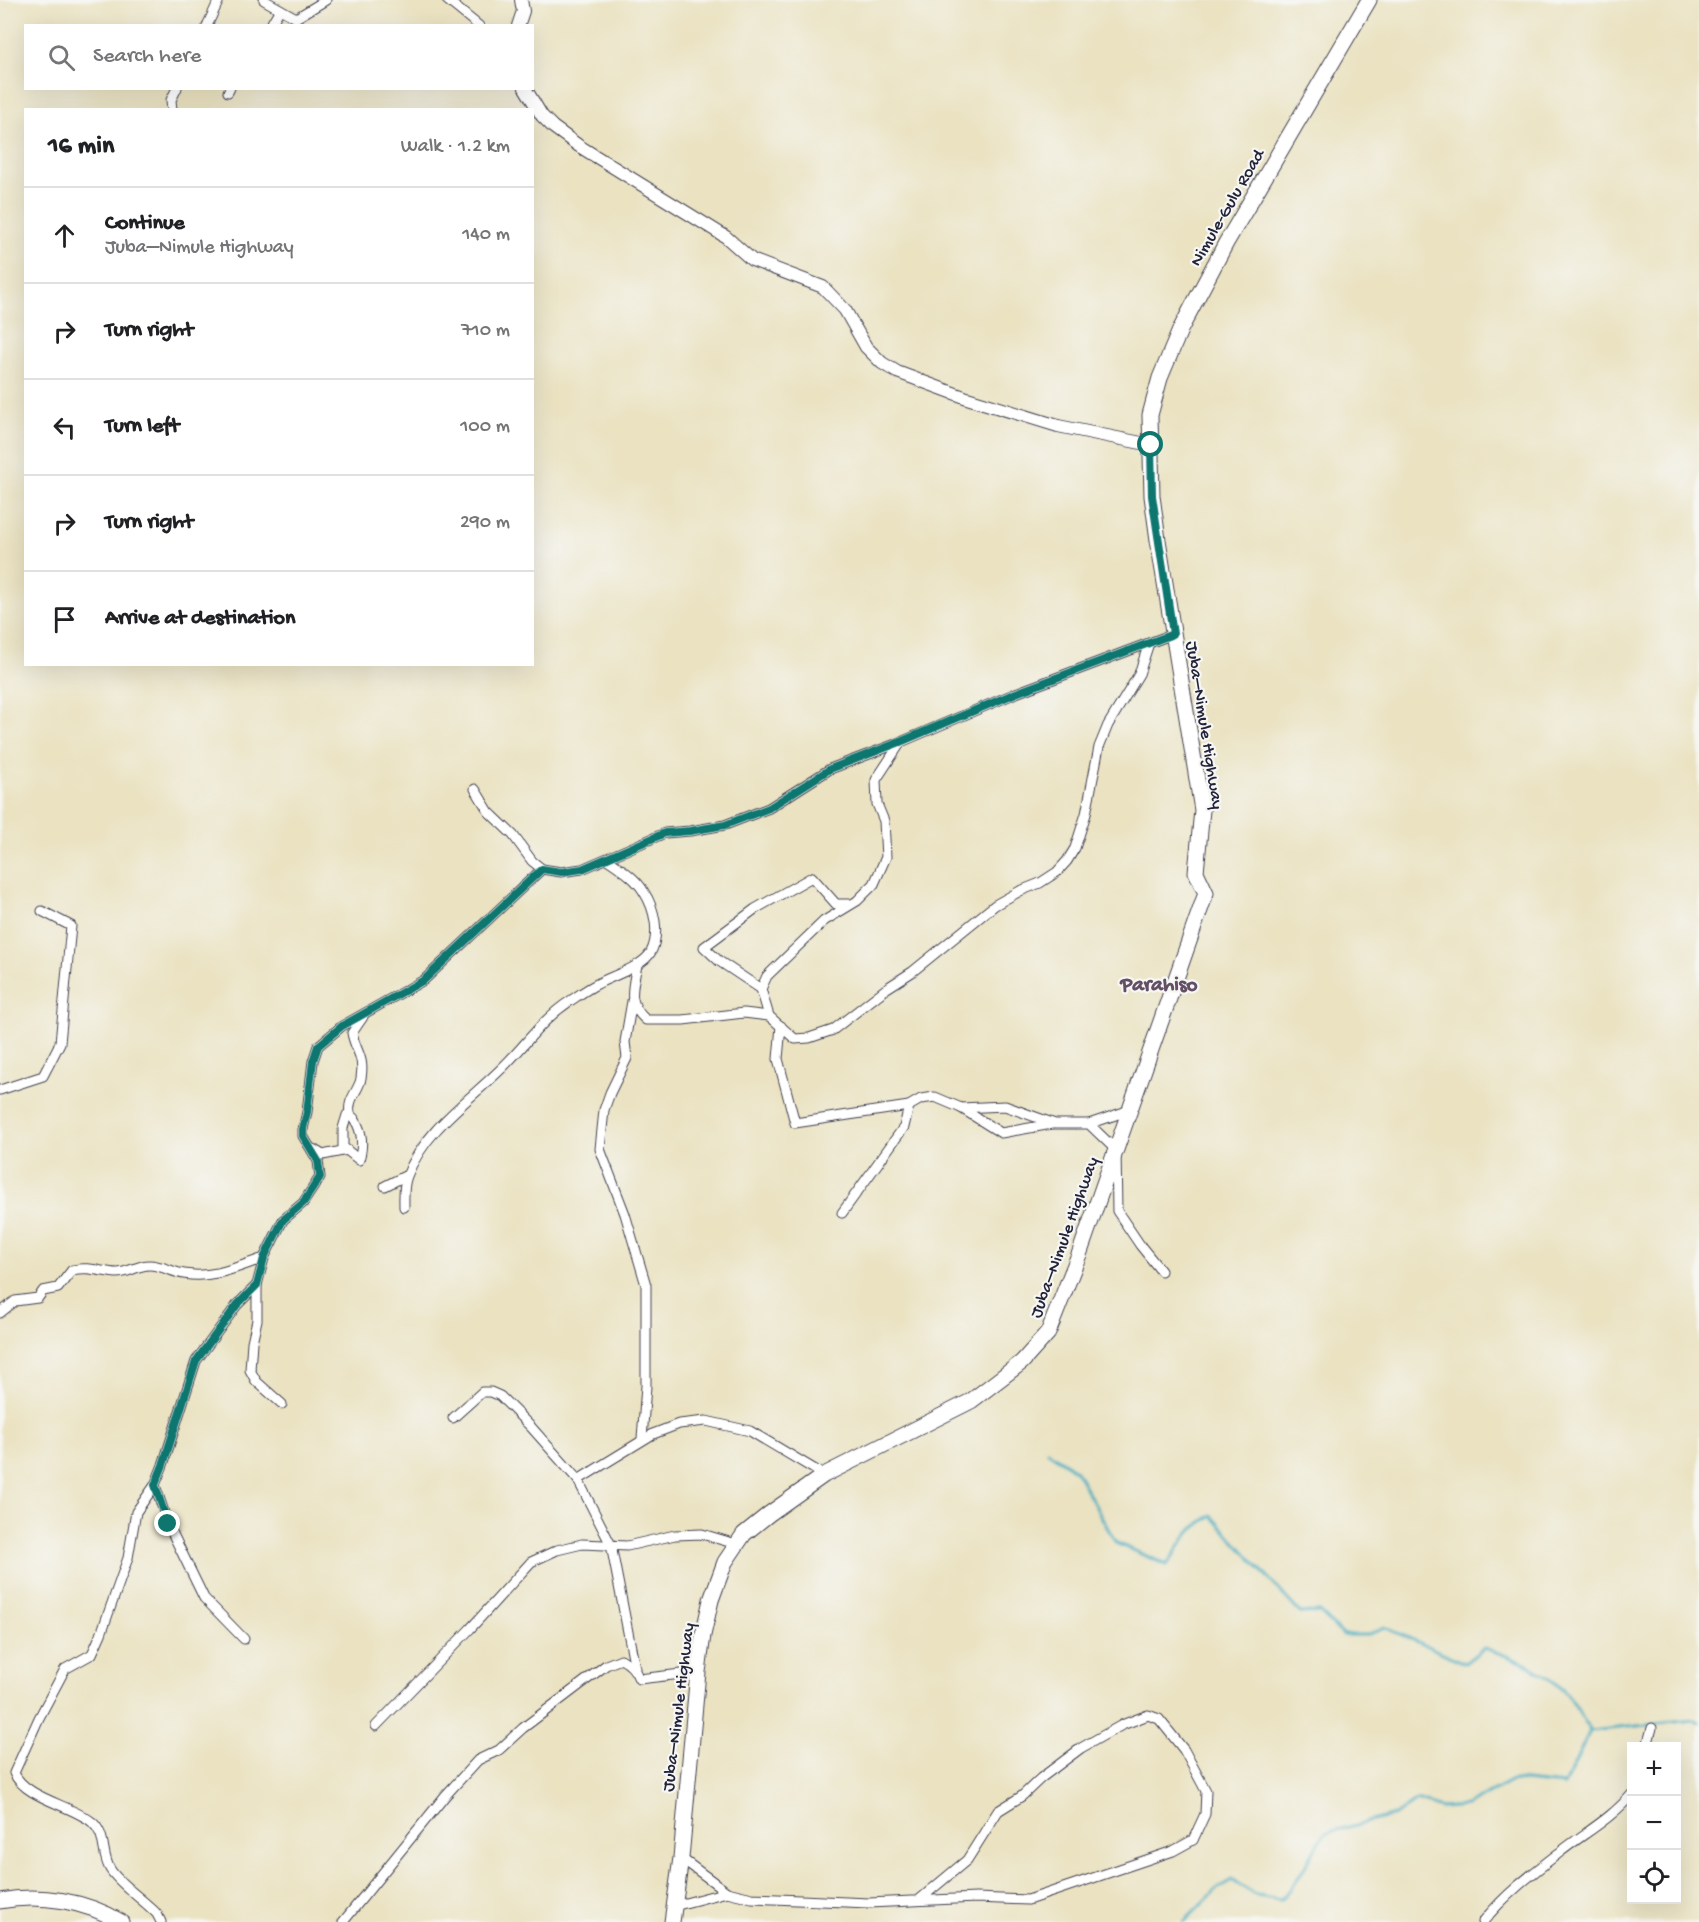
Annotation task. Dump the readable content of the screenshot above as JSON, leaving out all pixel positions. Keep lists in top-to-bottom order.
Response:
{
  "streets": {
    "main road": ["Nimule-Gulu Road", "Juba–Nimule Highway"]
  },
  "crossings": [
    ["Nimule-Gulu Road", "Juba–Nimule Highway"]
  ],
  "districts": ["Parahiso"],
  "page": {
    "search": "Search here",
    "heading": ["16 min", "Walk · 1.2 km"],
    "list": [
      ["Continue", "Juba–Nimule Highway", "140 m"],
      ["Turn right", "710 m"],
      ["Turn left", "100 m"],
      ["Turn right", "290 m"],
      "Arrive at destination"
    ],
    "map_buttons": ["+", "−"]
  }
}
